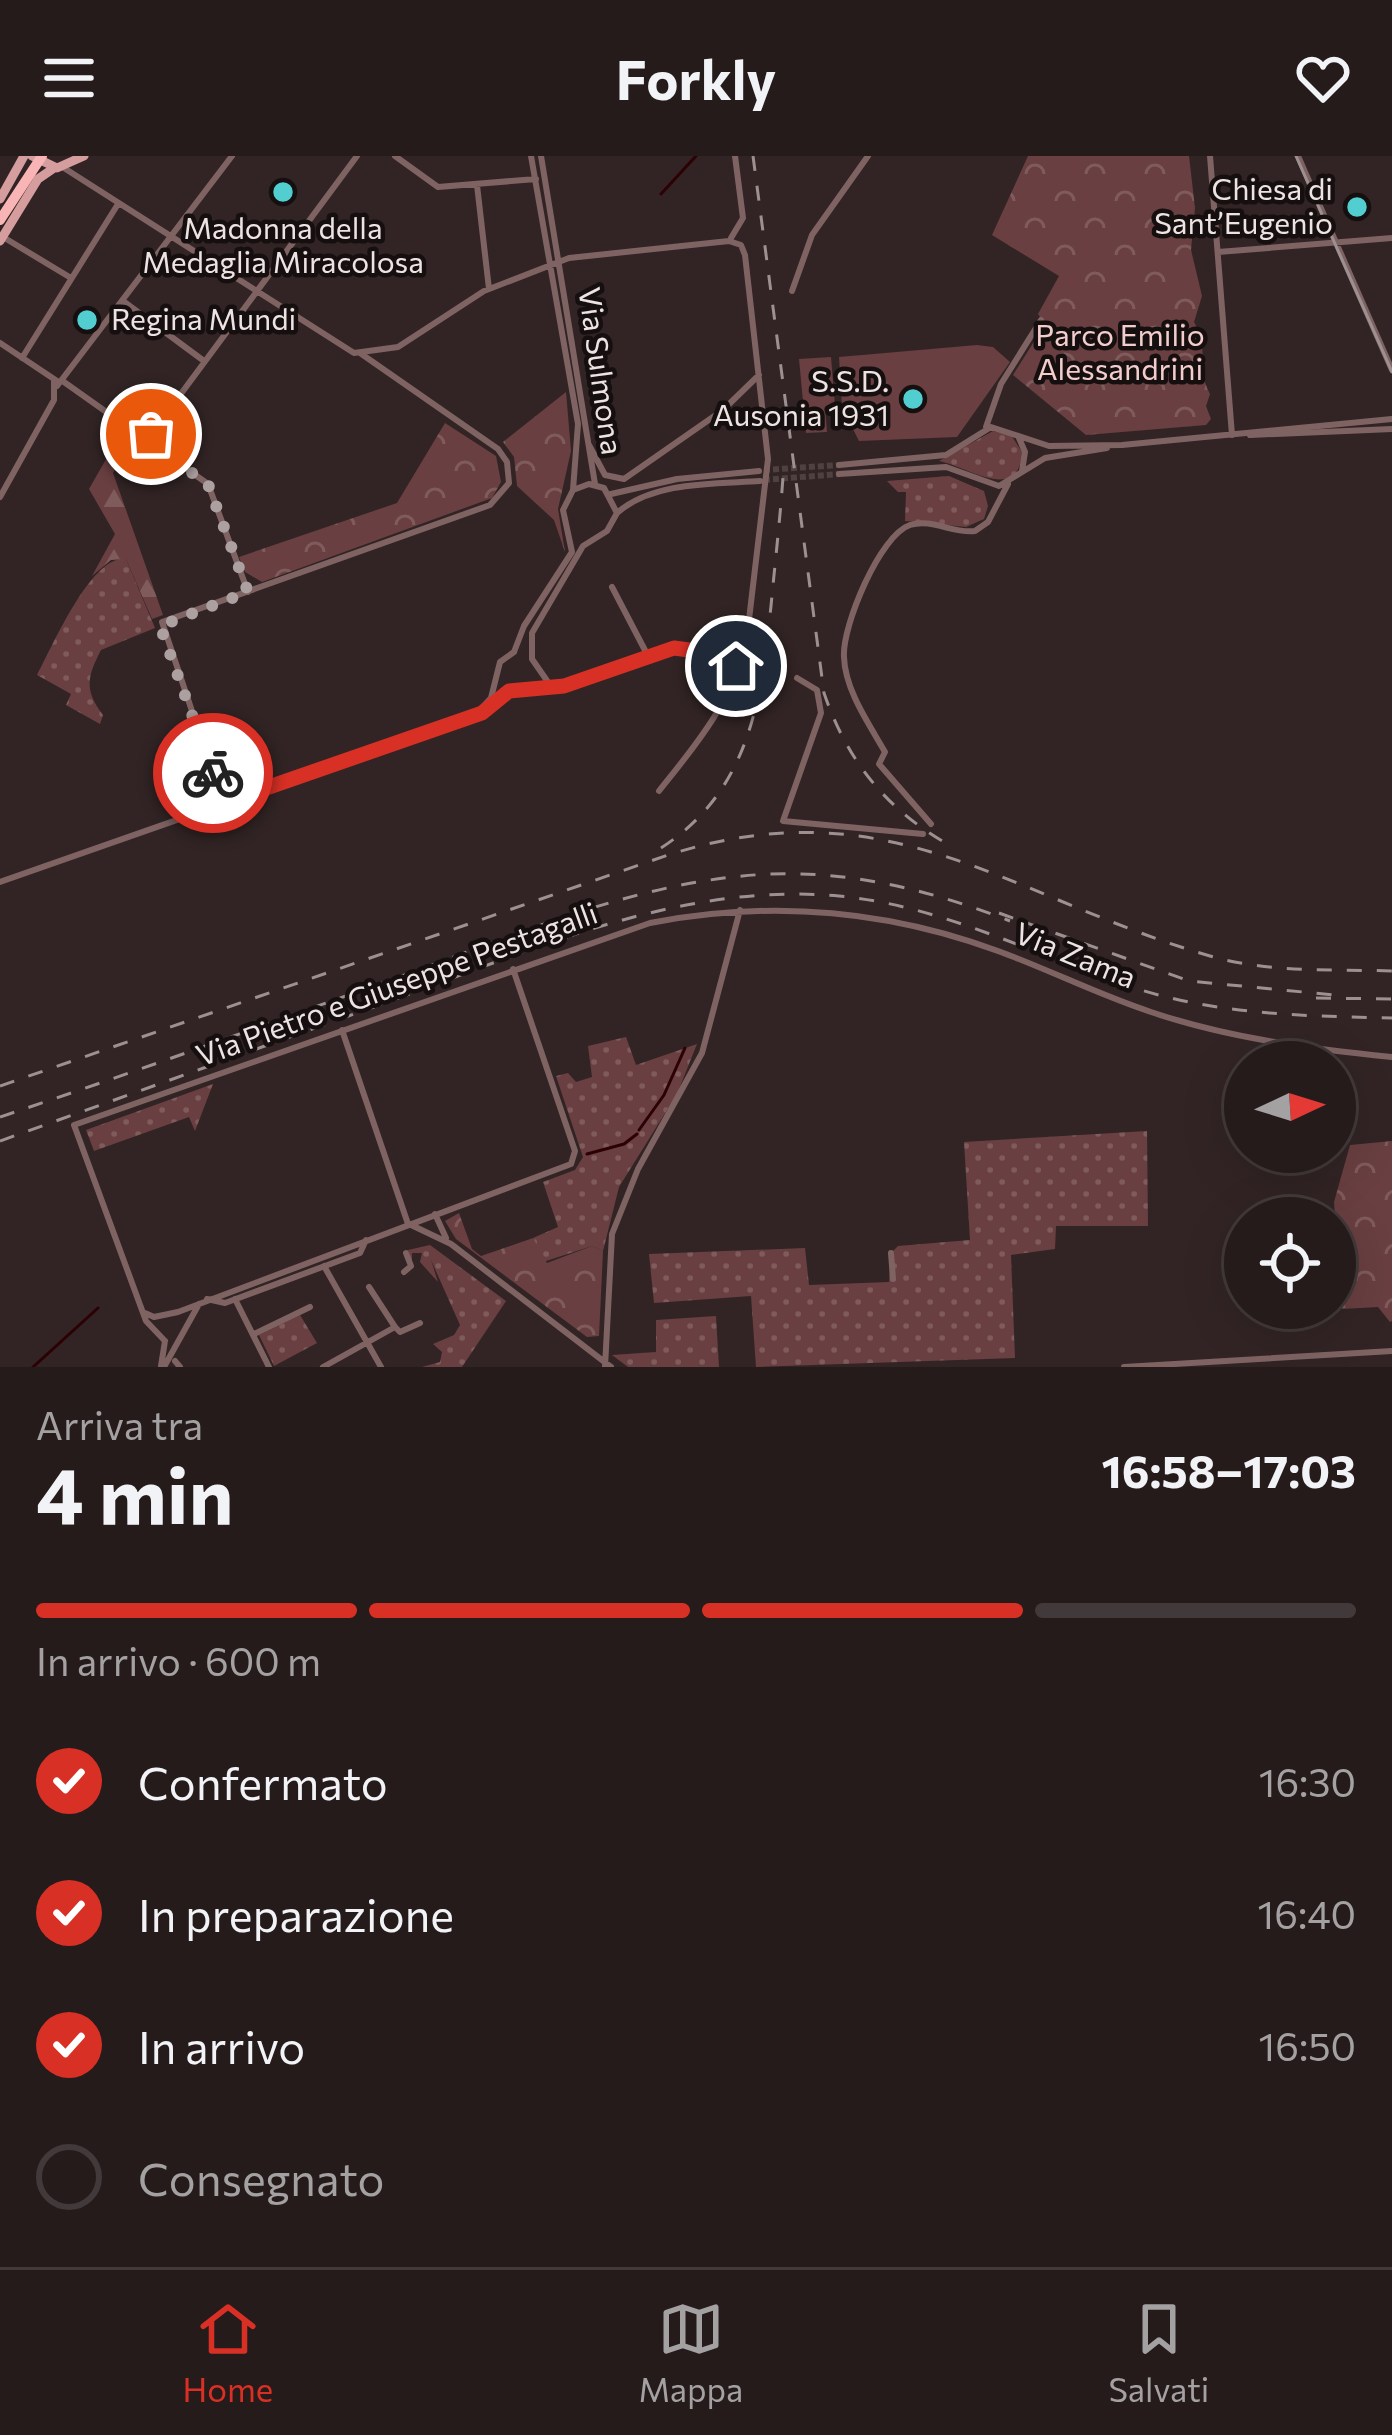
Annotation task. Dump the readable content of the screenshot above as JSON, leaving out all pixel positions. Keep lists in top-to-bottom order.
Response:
{
  "streets": {
    "street": ["Via Sulmona", "Via Zama", "Via Pietro e Giuseppe Pestagalli"]
  },
  "crossings": [
    ["Via Zama", "Via Pietro e Giuseppe Pestagalli"]
  ],
  "parks": ["Parco Emilio Alessandrini"],
  "places": [
    "Madonna della Medaglia Miracolosa",
    "Chiesa di Sant’Eugenio",
    "Regina Mundi",
    "S.S.D. Ausonia 1931"
  ],
  "north": "right",
  "page": {
    "header": "Forkly",
    "heading": ["4 min", "Arriva tra", "16:58–17:03"],
    "bar": "In arrivo · 600 m",
    "list": [
      ["Confermato", "16:30"],
      ["In preparazione", "16:40"],
      ["In arrivo", "16:50"],
      "Consegnato"
    ],
    "tabs": ["Home", "Mappa", "Salvati"]
  }
}
